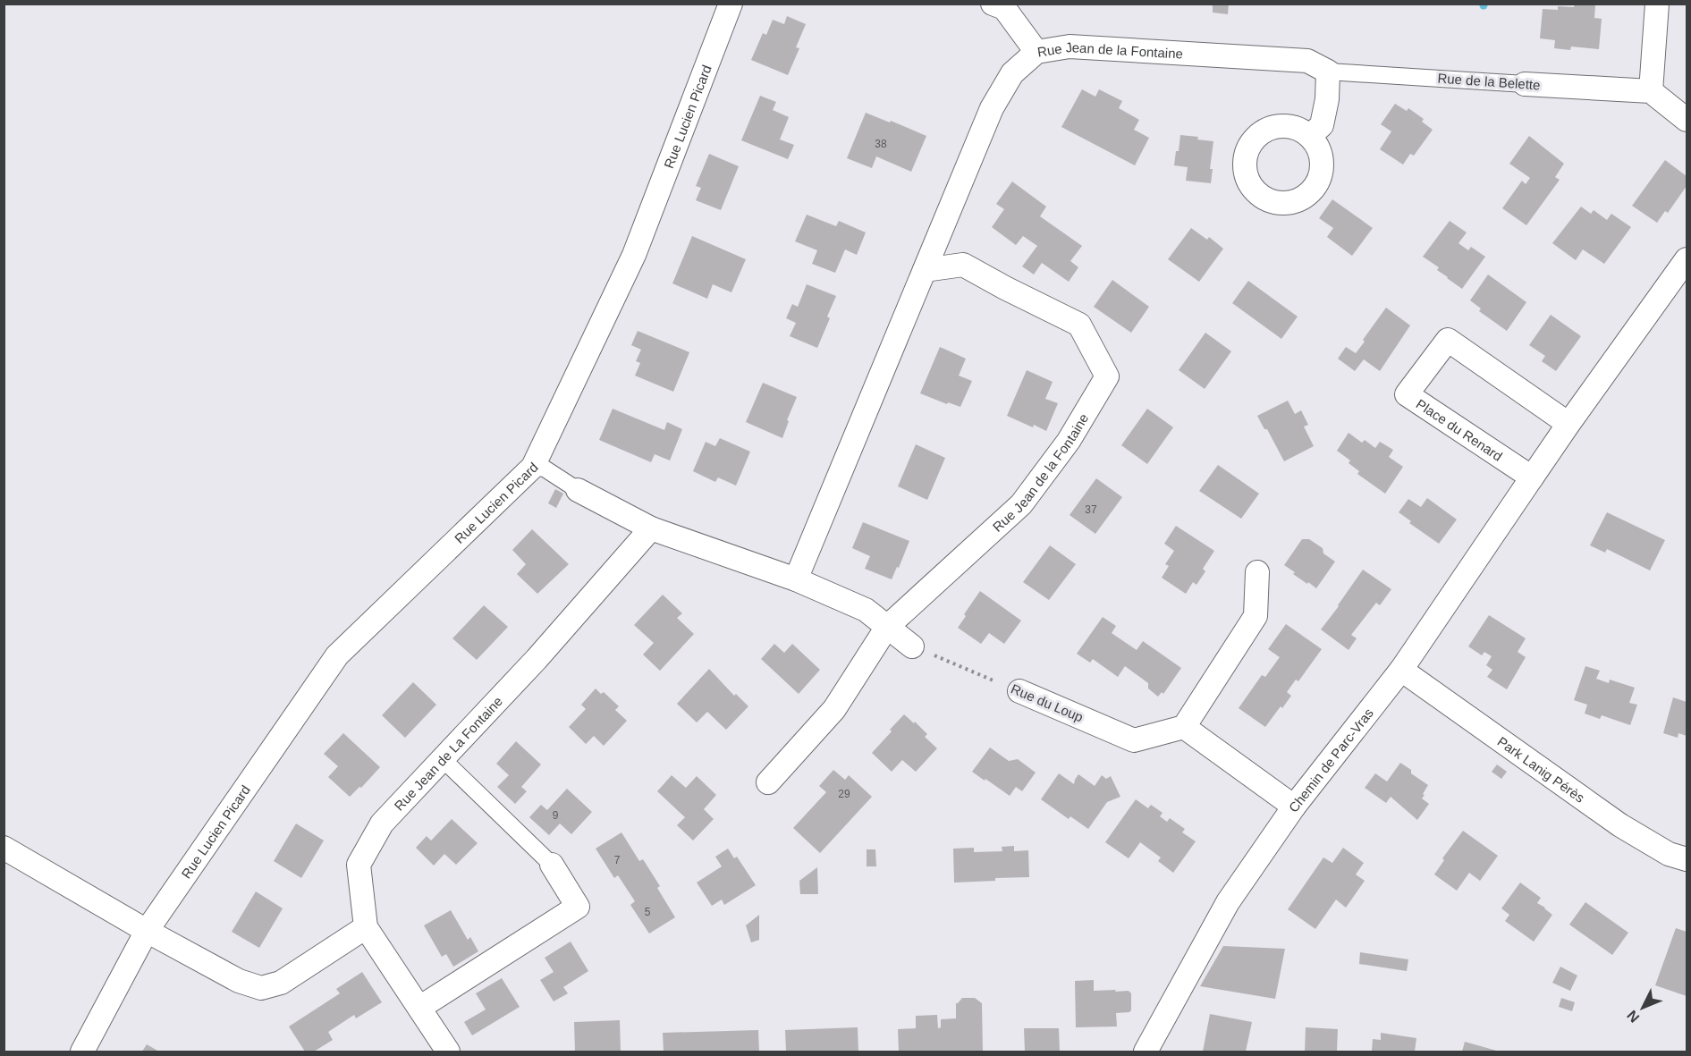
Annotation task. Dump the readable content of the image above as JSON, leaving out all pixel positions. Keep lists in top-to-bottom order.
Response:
{
  "streets": {
    "street": [
      "Rue Jean de la Fontaine",
      "Rue de la Belette",
      "Rue Lucien Picard",
      "Place du Renard",
      "Rue du Loup",
      "Rue Jean de La Fontaine",
      "Chemin de Parc-Vras",
      "Park Lanig Pérès"
    ]
  },
  "crossings": [
    ["Rue Jean de la Fontaine", "Rue de la Belette"],
    ["Rue Jean de la Fontaine", "Rue Jean de La Fontaine"],
    ["Place du Renard", "Chemin de Parc-Vras"],
    ["Chemin de Parc-Vras", "Park Lanig Pérès"]
  ],
  "house_numbers": [
    "38",
    "37",
    "29",
    "9",
    "7",
    "5"
  ],
  "north": "bottom left"
}
